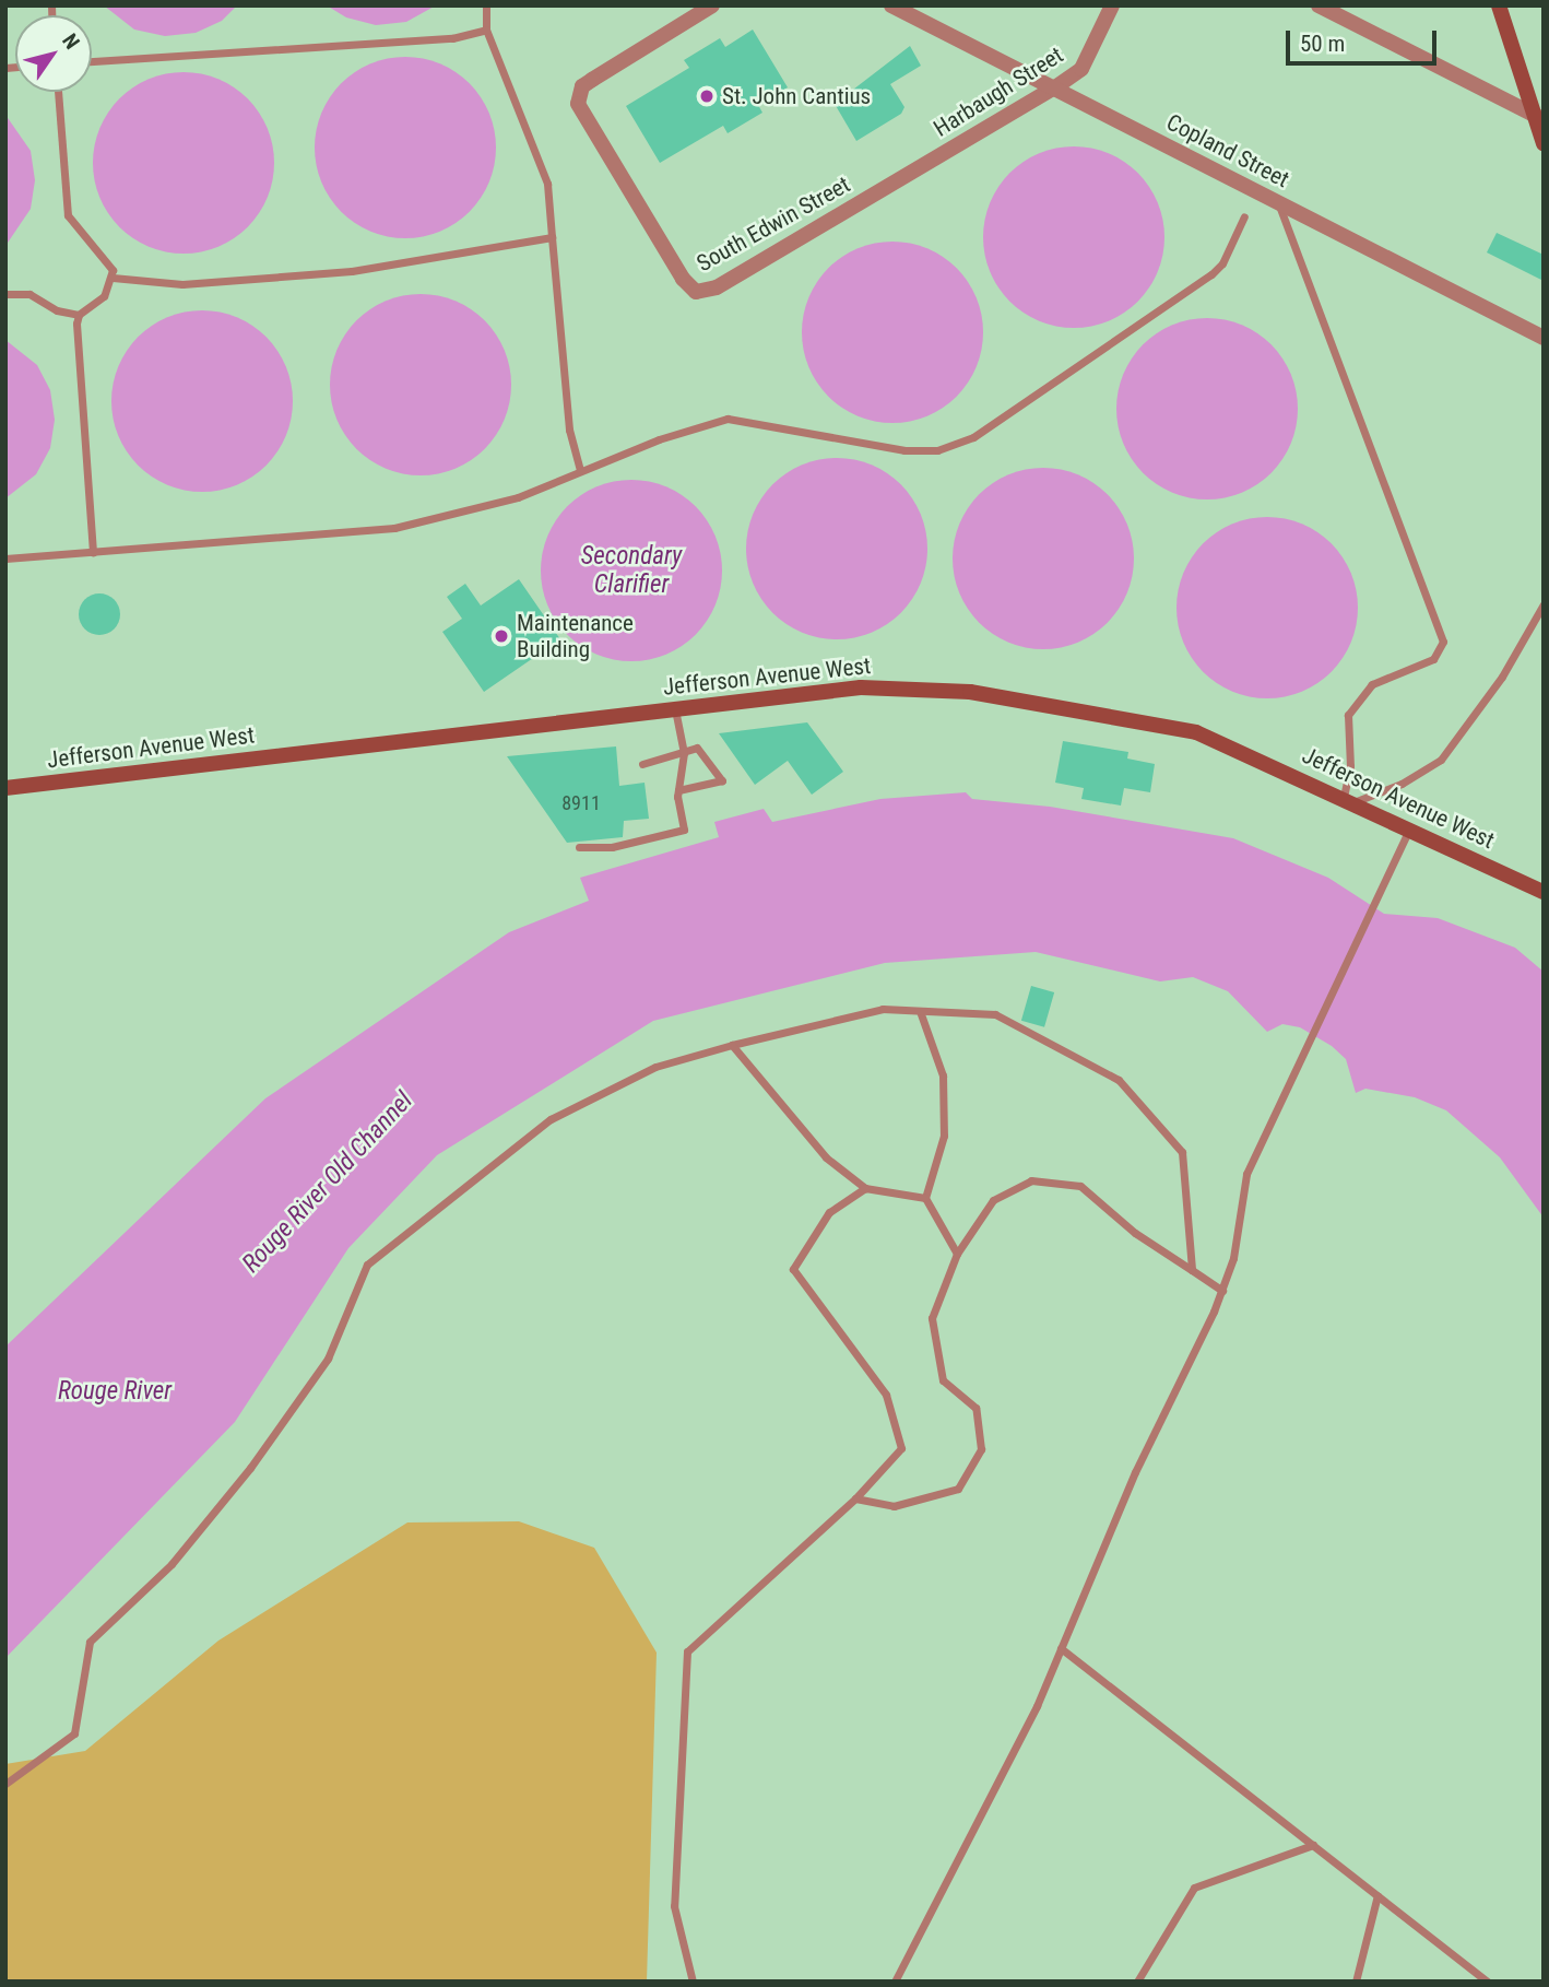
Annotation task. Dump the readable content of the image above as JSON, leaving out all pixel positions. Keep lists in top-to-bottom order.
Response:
{
  "streets": {
    "main road": ["Jefferson Avenue West"],
    "street": ["Harbaugh Street", "Copland Street", "South Edwin Street"]
  },
  "crossings": [
    ["Harbaugh Street", "Copland Street"],
    ["Harbaugh Street", "South Edwin Street"]
  ],
  "water": ["Secondary Clarifier", "Rouge River Old Channel", "Rouge River"],
  "places": ["St. John Cantius", "Maintenance Building"],
  "house_numbers": ["8911"],
  "scale_bar": "50 m",
  "north": "top right"
}
